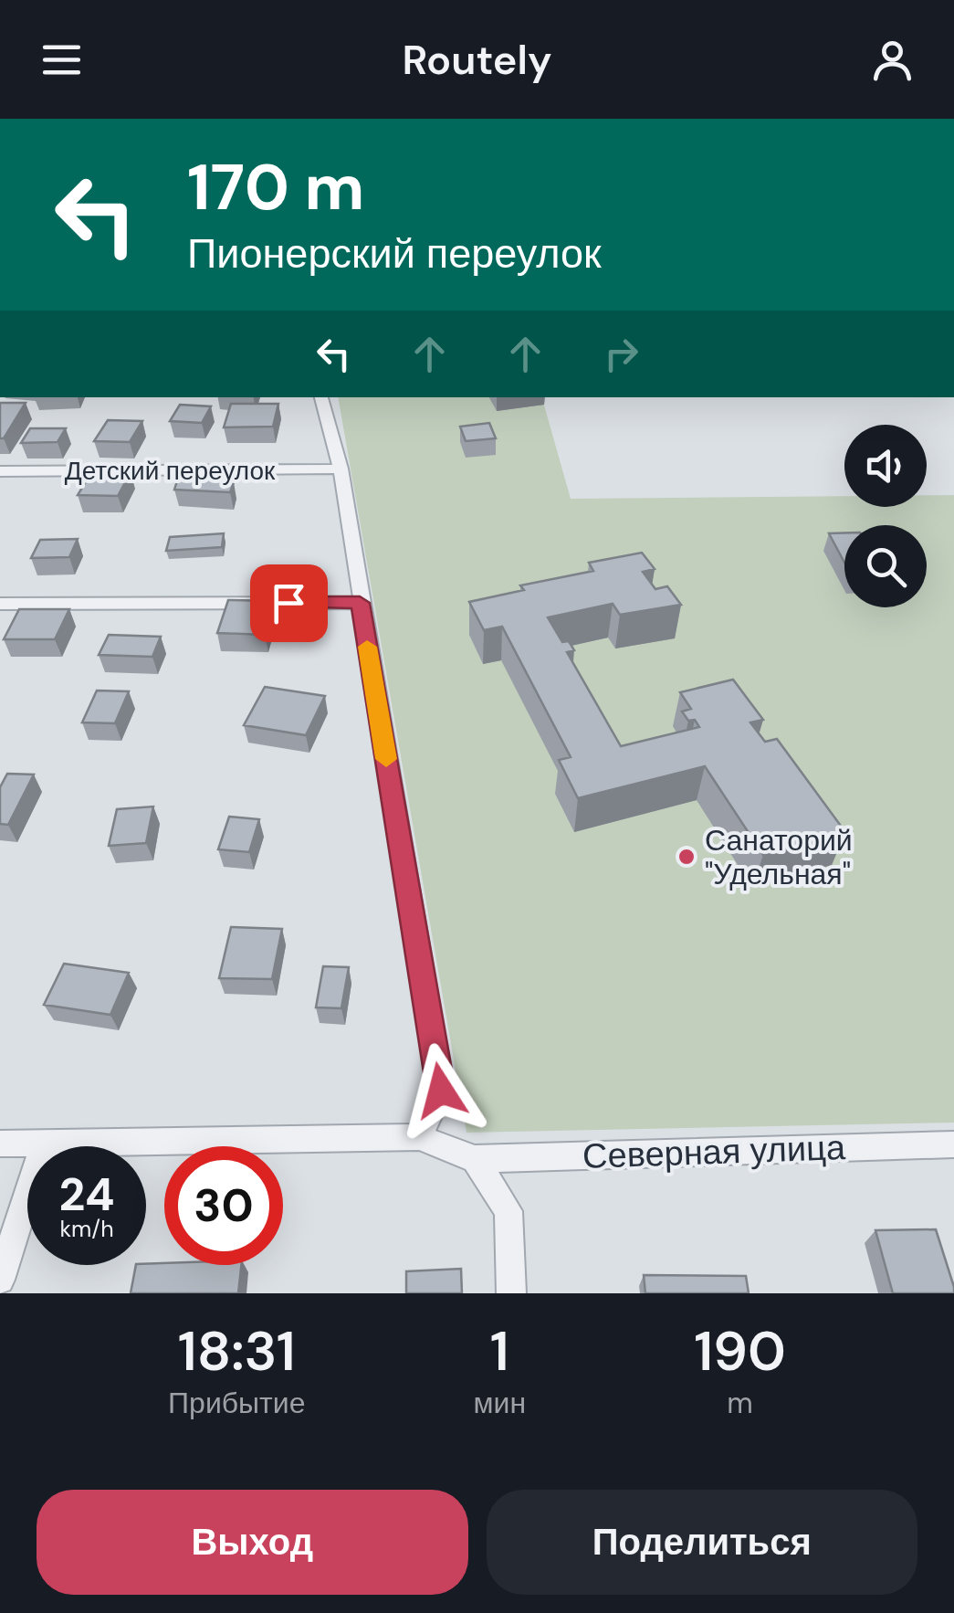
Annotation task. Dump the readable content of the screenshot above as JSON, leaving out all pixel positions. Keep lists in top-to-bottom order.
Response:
{
  "streets": {
    "street": ["Детский переулок", "Северная улица"]
  },
  "places": ["Санаторий \"Удельная\""],
  "page": {
    "header": "Routely",
    "turn": ["170 m", "Пионерский переулок"],
    "speed": "24 km/h",
    "limit": "30",
    "eta": [
      "18:31",
      "Прибытие",
      "1",
      "мин",
      "190",
      "m"
    ],
    "buttons": ["Выход", "Поделиться"]
  }
}
